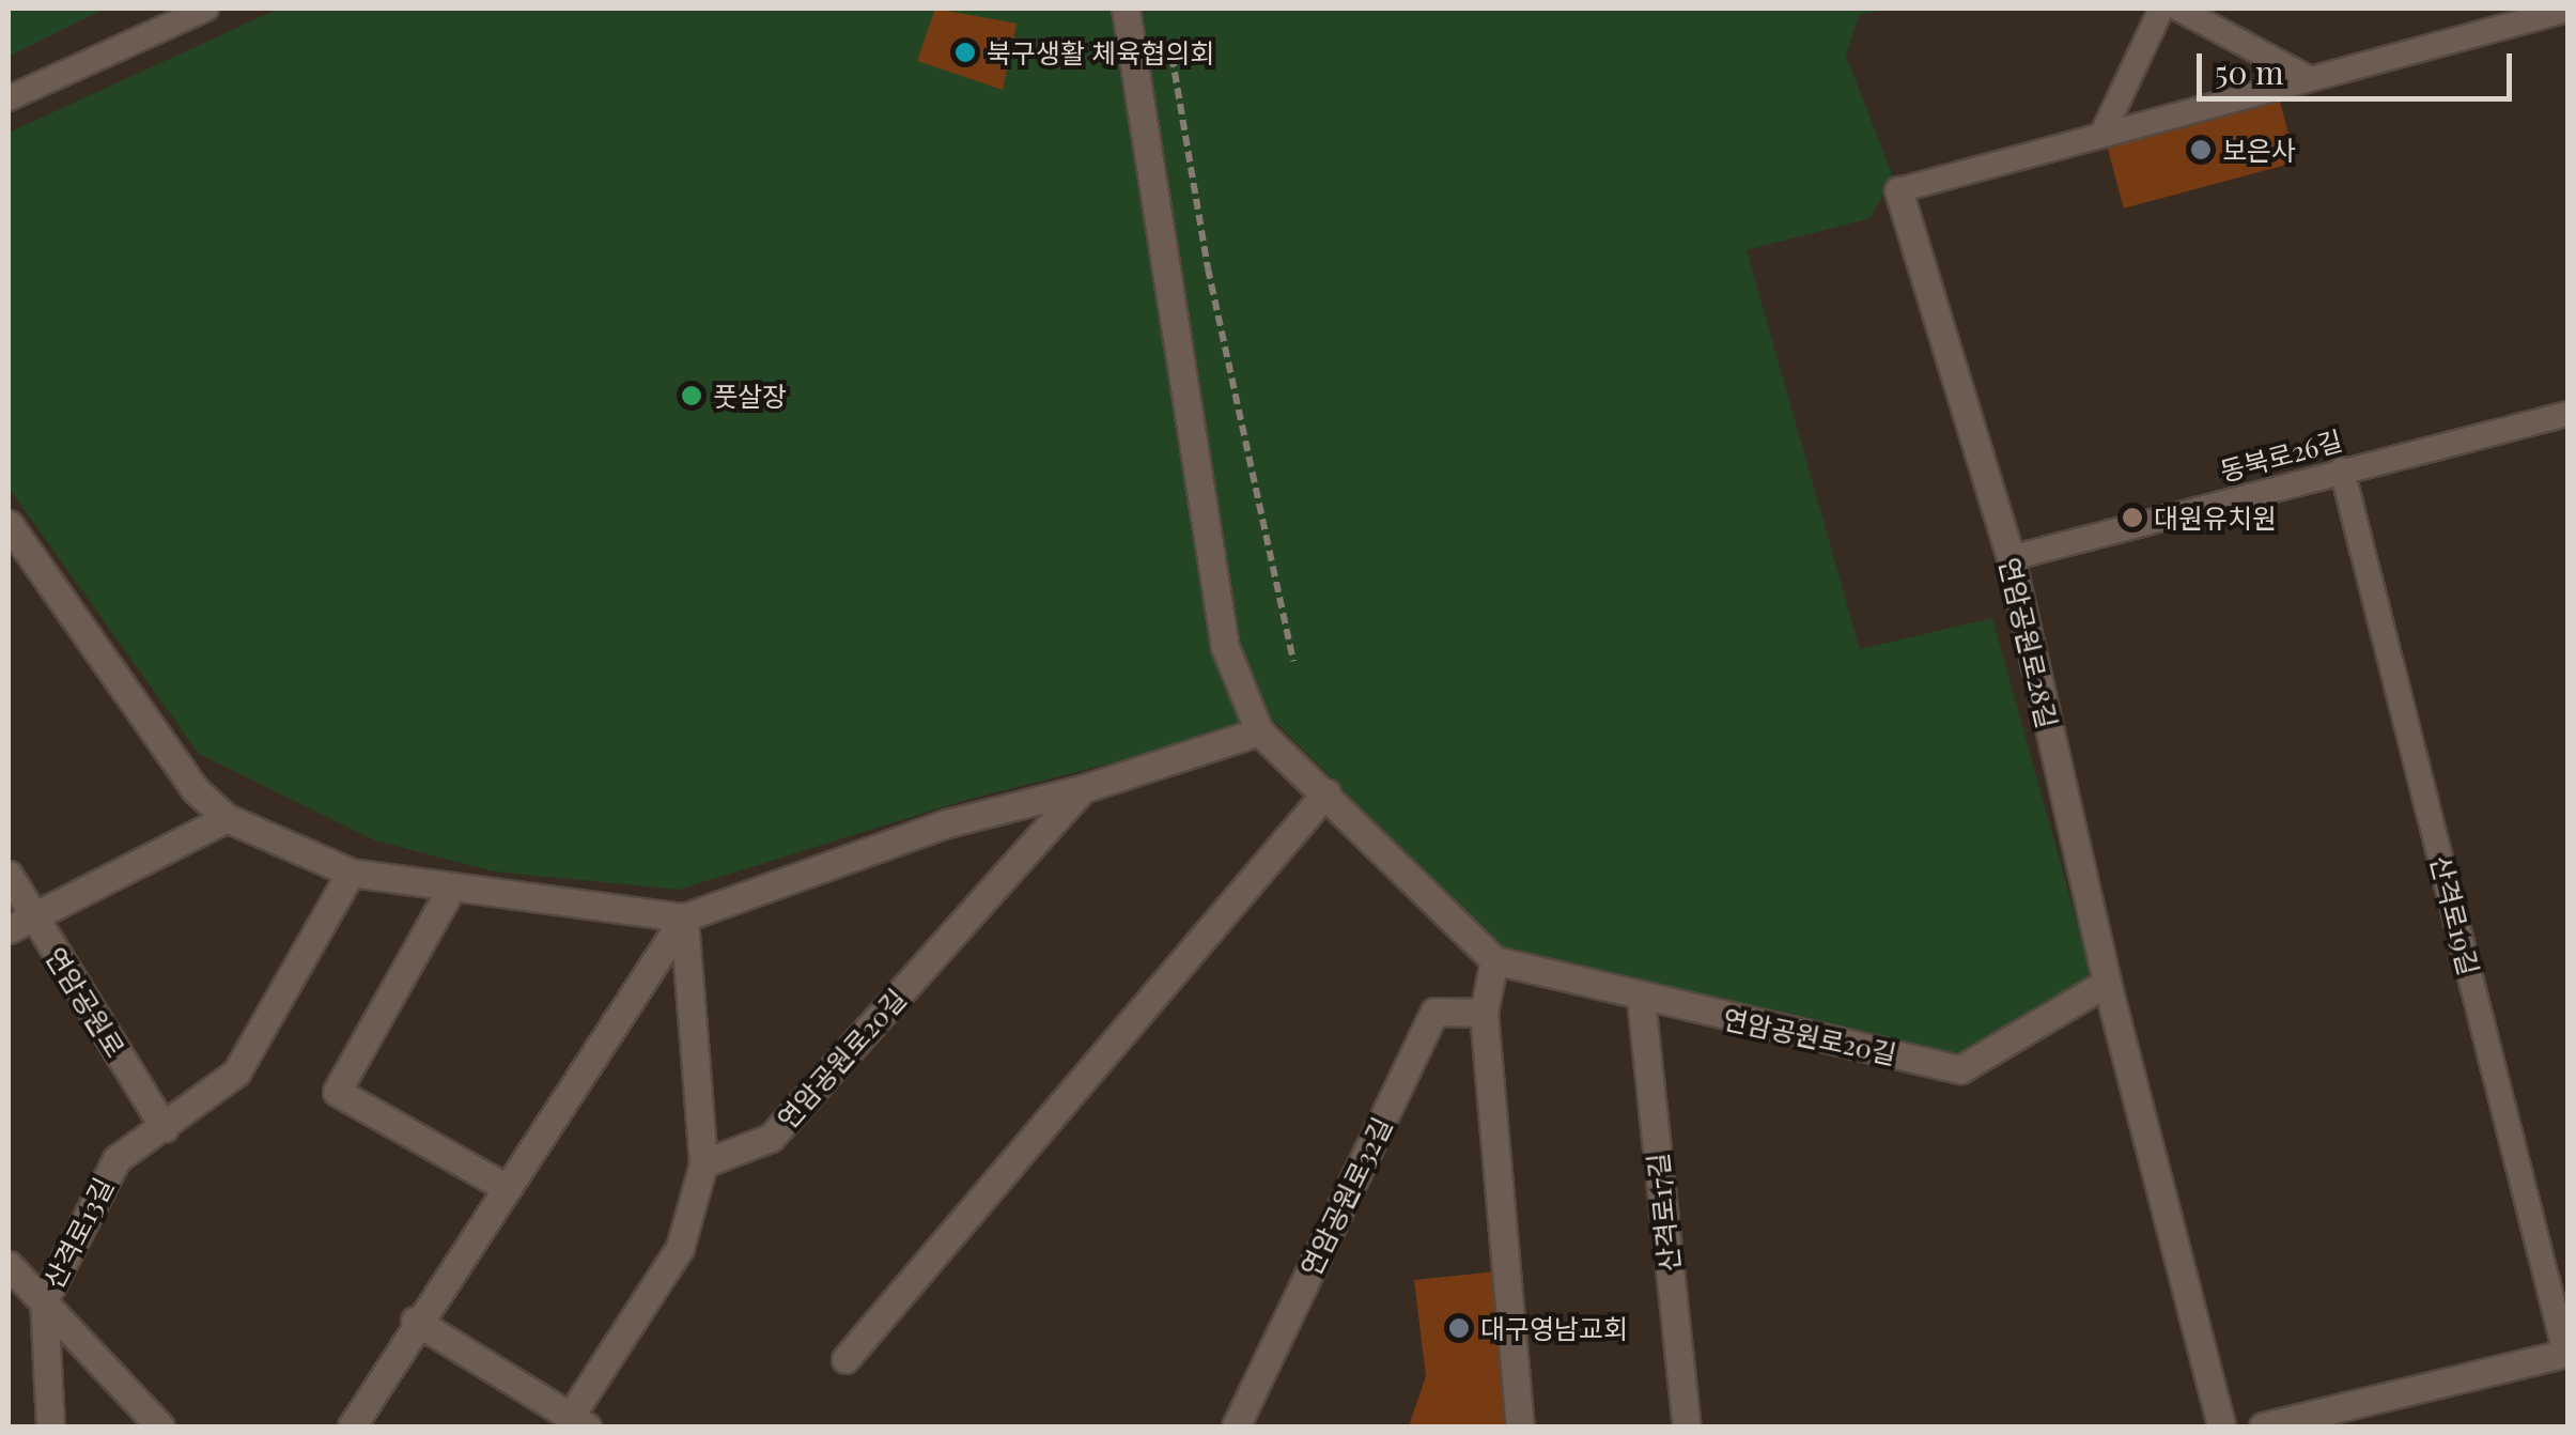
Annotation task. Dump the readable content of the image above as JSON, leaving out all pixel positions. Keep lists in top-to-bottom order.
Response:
{
  "streets": {
    "street": [
      "연암공원로28길",
      "연암공원로",
      "연암공원로20길",
      "연암공원로32길",
      "산격로17길",
      "산격로13길"
    ],
    "lane": ["동북로26길", "산격로19길"]
  },
  "crossings": [
    ["동북로26길", "연암공원로28길"],
    ["동북로26길", "산격로19길"],
    ["연암공원로28길", "연암공원로20길"],
    ["연암공원로", "산격로13길"],
    ["연암공원로20길", "산격로17길"]
  ],
  "places": [
    "북구생활 체육협의회",
    "보은사",
    "풋살장",
    "대원유치원",
    "대구영남교회"
  ],
  "scale_bar": "50 m"
}
